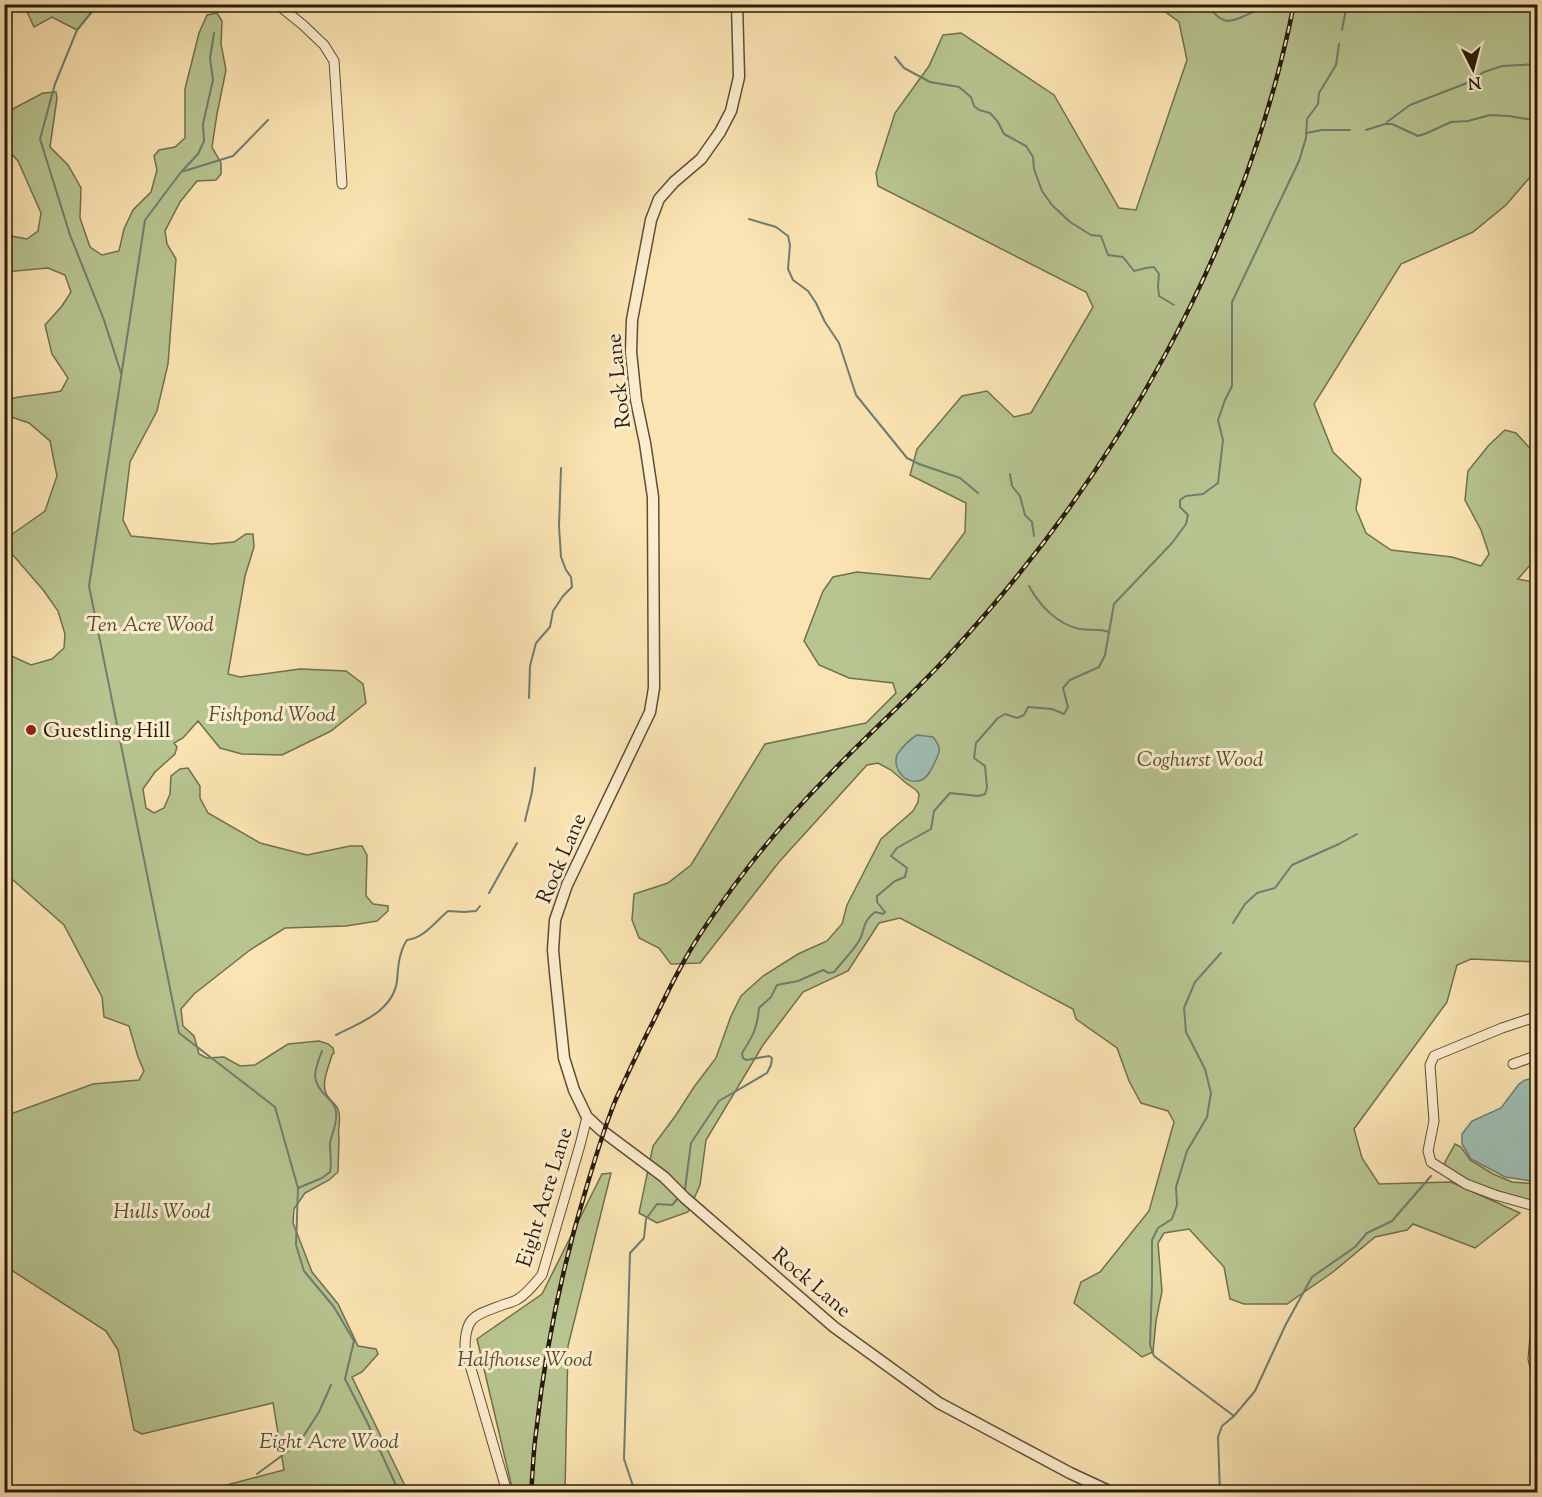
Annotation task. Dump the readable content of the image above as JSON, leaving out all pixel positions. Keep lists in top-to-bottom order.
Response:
{
  "streets": {
    "street": ["Rock Lane", "Eight Acre Lane"]
  },
  "crossings": [
    ["Rock Lane", "Eight Acre Lane"]
  ],
  "parks": [
    "Ten Acre Wood",
    "Fishpond Wood",
    "Coghurst Wood",
    "Hulls Wood",
    "Halfhouse Wood",
    "Eight Acre Wood"
  ],
  "places": ["Guestling Hill"],
  "north": "bottom"
}
